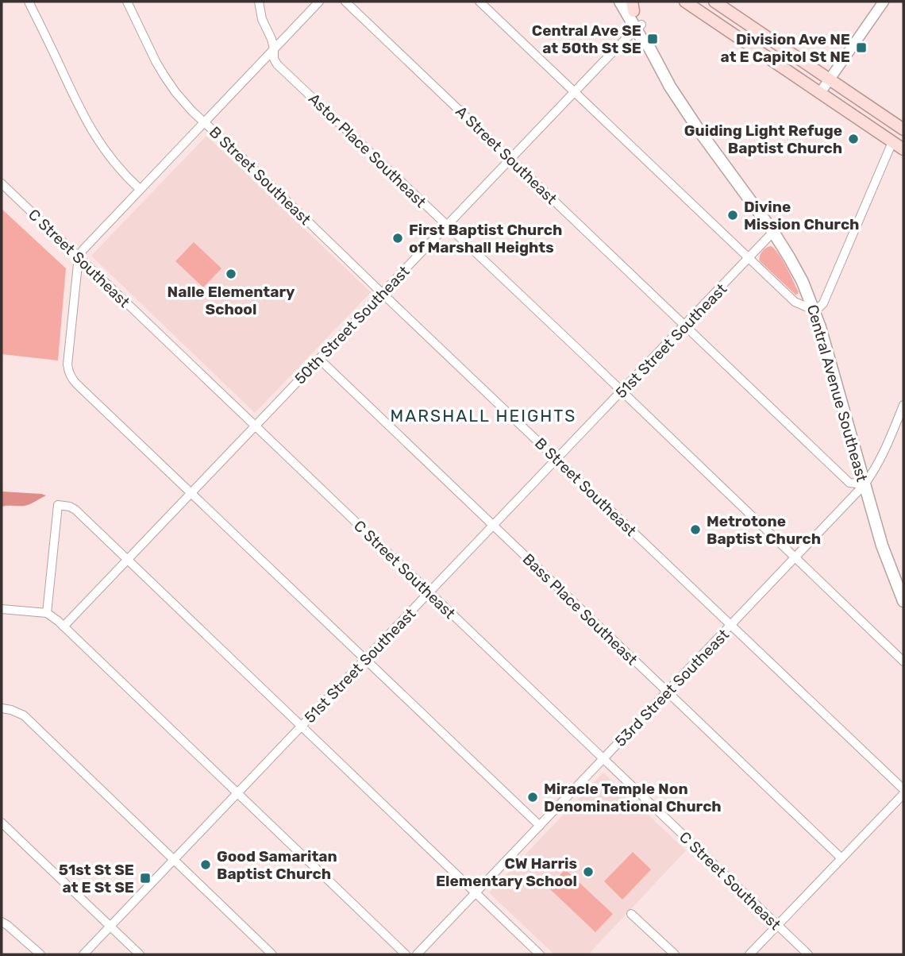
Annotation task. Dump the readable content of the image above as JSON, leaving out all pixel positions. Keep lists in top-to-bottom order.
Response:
{
  "streets": {
    "main road": ["Central Avenue Southeast"],
    "street": [
      "Astor Place Southeast",
      "A Street Southeast",
      "B Street Southeast",
      "C Street Southeast",
      "50th Street Southeast",
      "51st Street Southeast",
      "Bass Place Southeast",
      "53rd Street Southeast"
    ]
  },
  "crossings": [
    ["Astor Place Southeast", "50th Street Southeast"],
    ["Astor Place Southeast", "51st Street Southeast"],
    ["Astor Place Southeast", "53rd Street Southeast"],
    ["A Street Southeast", "50th Street Southeast"],
    ["A Street Southeast", "51st Street Southeast"],
    ["A Street Southeast", "Central Avenue Southeast"],
    ["A Street Southeast", "53rd Street Southeast"],
    ["B Street Southeast", "50th Street Southeast"],
    ["B Street Southeast", "51st Street Southeast"],
    ["B Street Southeast", "53rd Street Southeast"],
    ["C Street Southeast", "50th Street Southeast"],
    ["C Street Southeast", "51st Street Southeast"],
    ["C Street Southeast", "53rd Street Southeast"],
    ["50th Street Southeast", "Central Avenue Southeast"],
    ["50th Street Southeast", "Bass Place Southeast"],
    ["51st Street Southeast", "Central Avenue Southeast"],
    ["51st Street Southeast", "Bass Place Southeast"],
    ["Central Avenue Southeast", "53rd Street Southeast"],
    ["Bass Place Southeast", "53rd Street Southeast"]
  ],
  "districts": ["MARSHALL HEIGHTS"],
  "places": {
    "transit": ["Central Ave SE at 50th St SE", "Division Ave NE at E Capitol St NE", "51st St SE at E St SE"],
    "other": [
      "Guiding Light Refuge Baptist Church",
      "Divine Mission Church",
      "First Baptist Church of Marshall Heights",
      "Nalle Elementary School",
      "Metrotone Baptist Church",
      "Miracle Temple Non Denominational Church",
      "Good Samaritan Baptist Church",
      "CW Harris Elementary School"
    ]
  }
}
